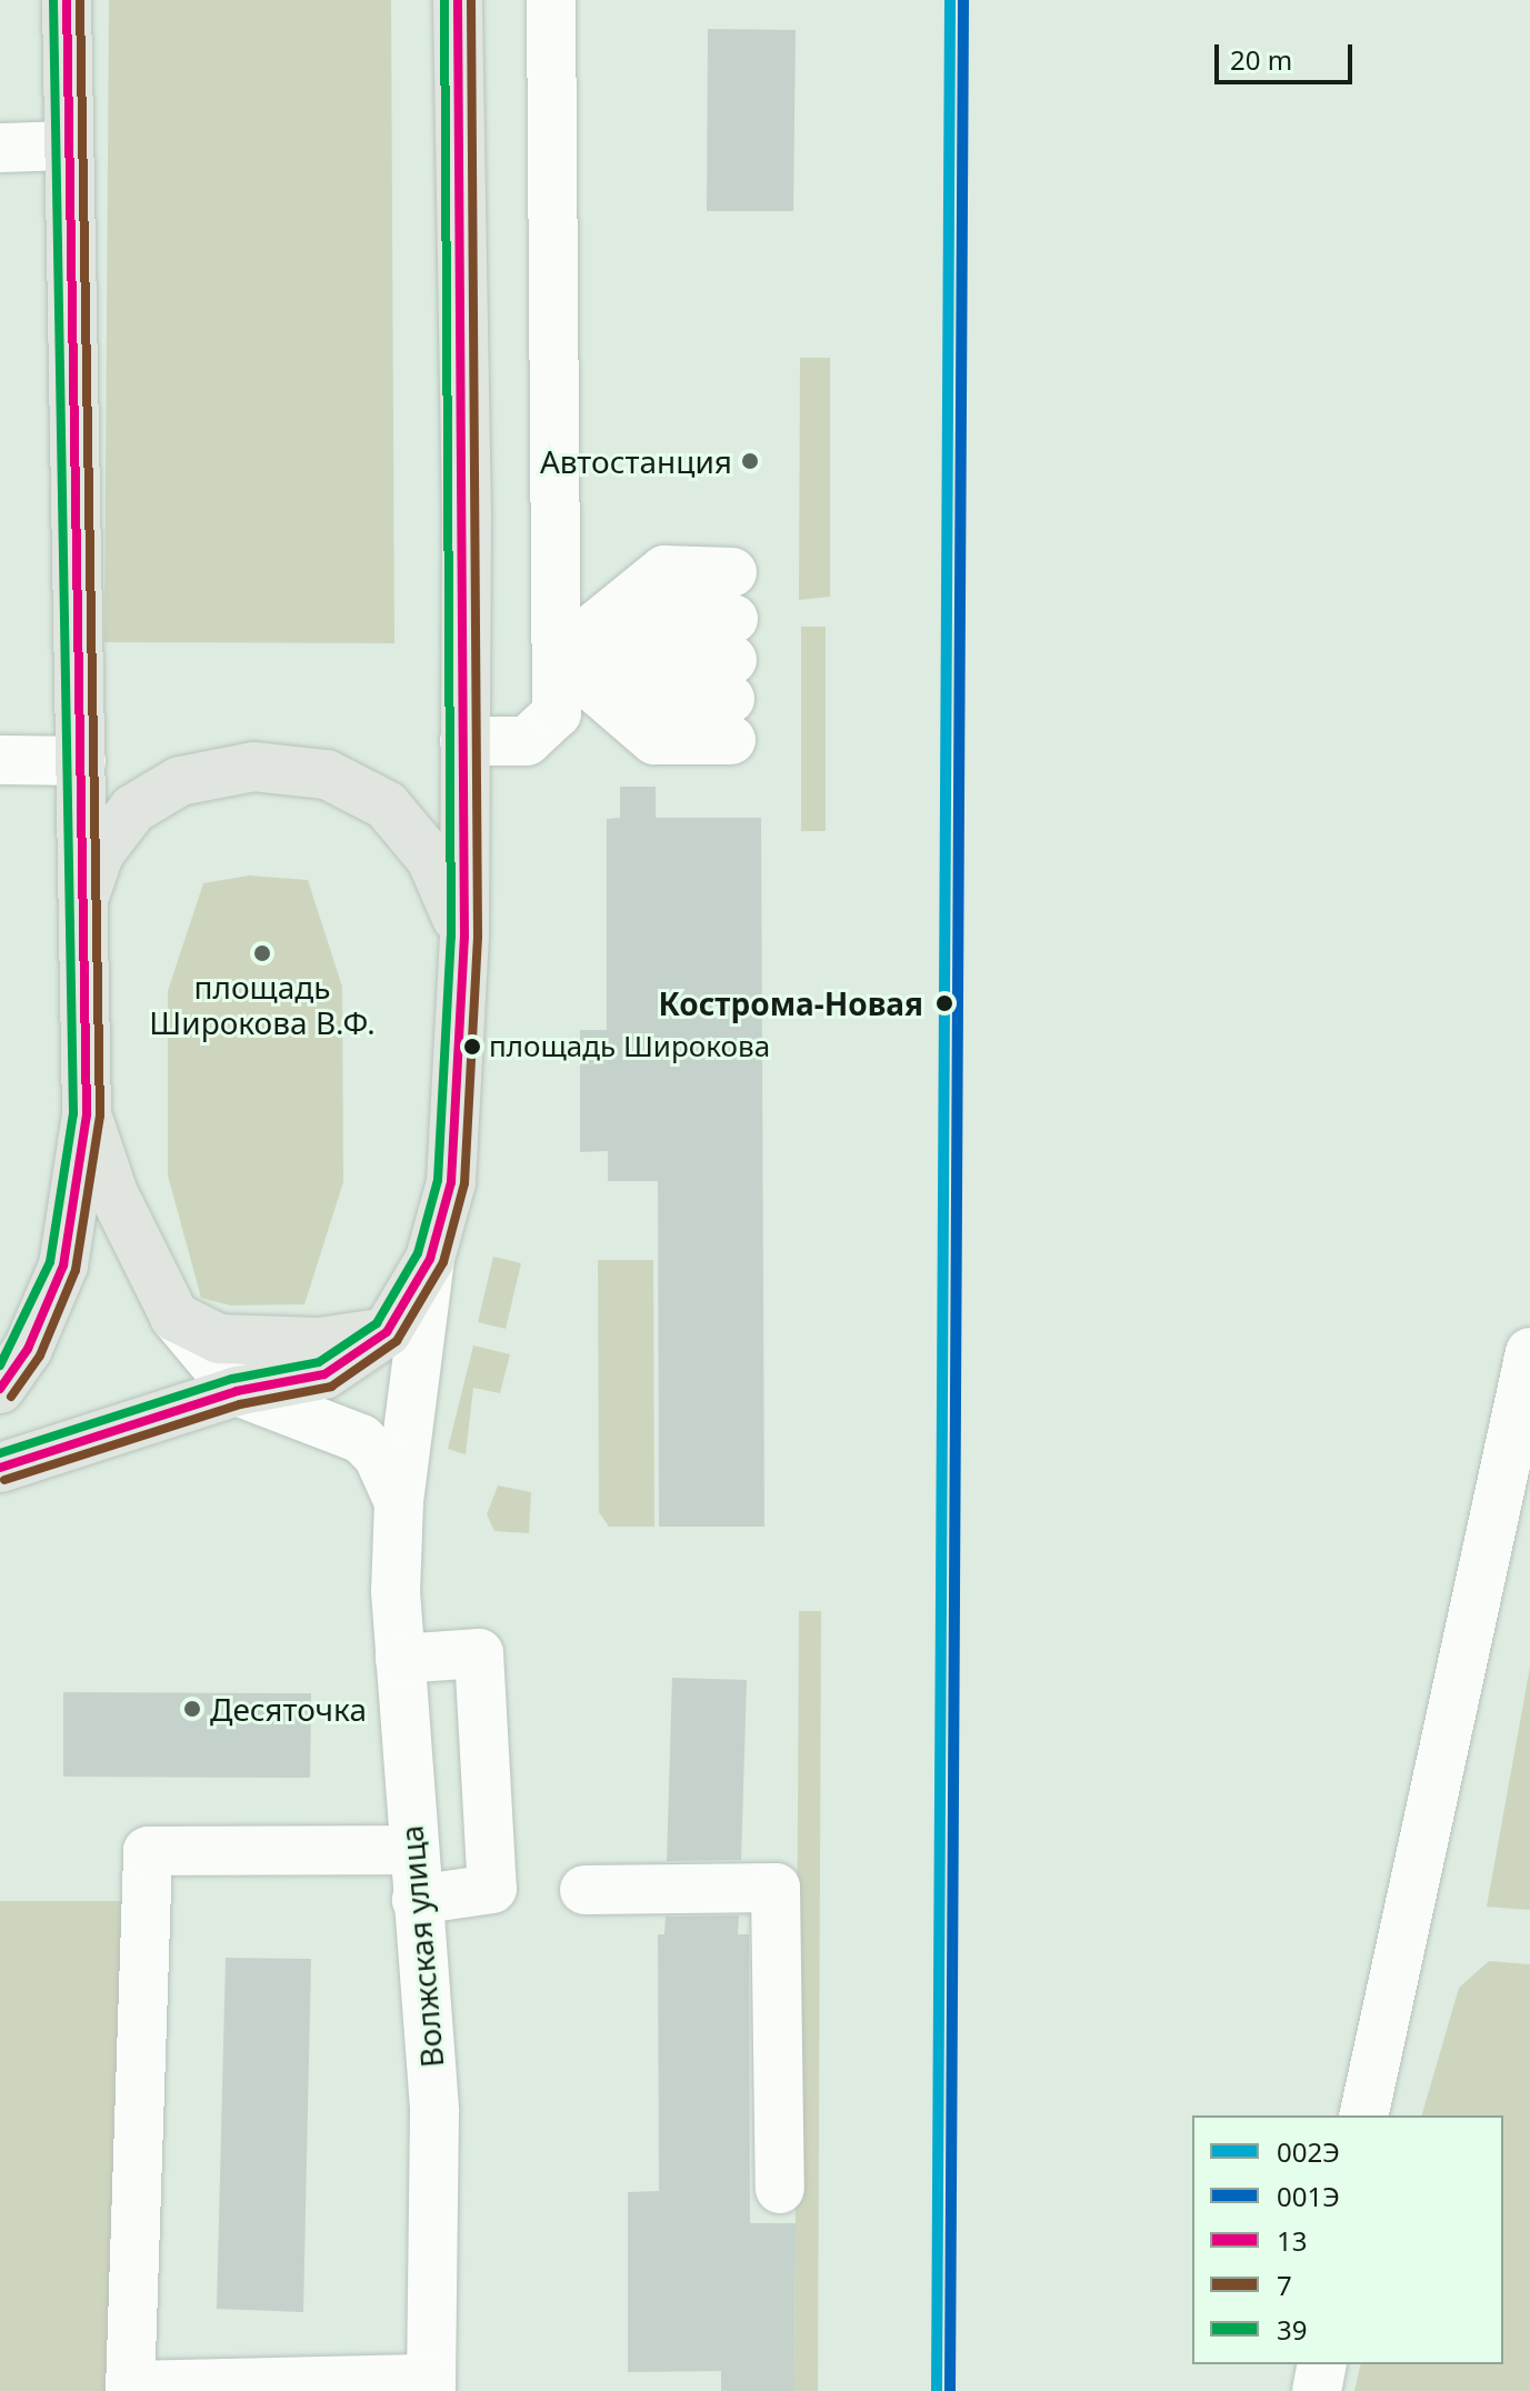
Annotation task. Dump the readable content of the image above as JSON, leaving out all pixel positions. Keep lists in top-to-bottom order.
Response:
{
  "streets": {
    "street": ["Волжская улица"]
  },
  "places": [
    "Автостанция",
    "площадь Широкова В.Ф.",
    "Кострома-Новая",
    "площадь Широкова",
    "Десяточка"
  ],
  "lines": [
    "transit line 002Э",
    "transit line 001Э",
    "transit line 13",
    "transit line 7",
    "transit line 39"
  ],
  "legend": [
    "002Э",
    "001Э",
    "13",
    "7",
    "39"
  ],
  "scale_bar": "20 m"
}
